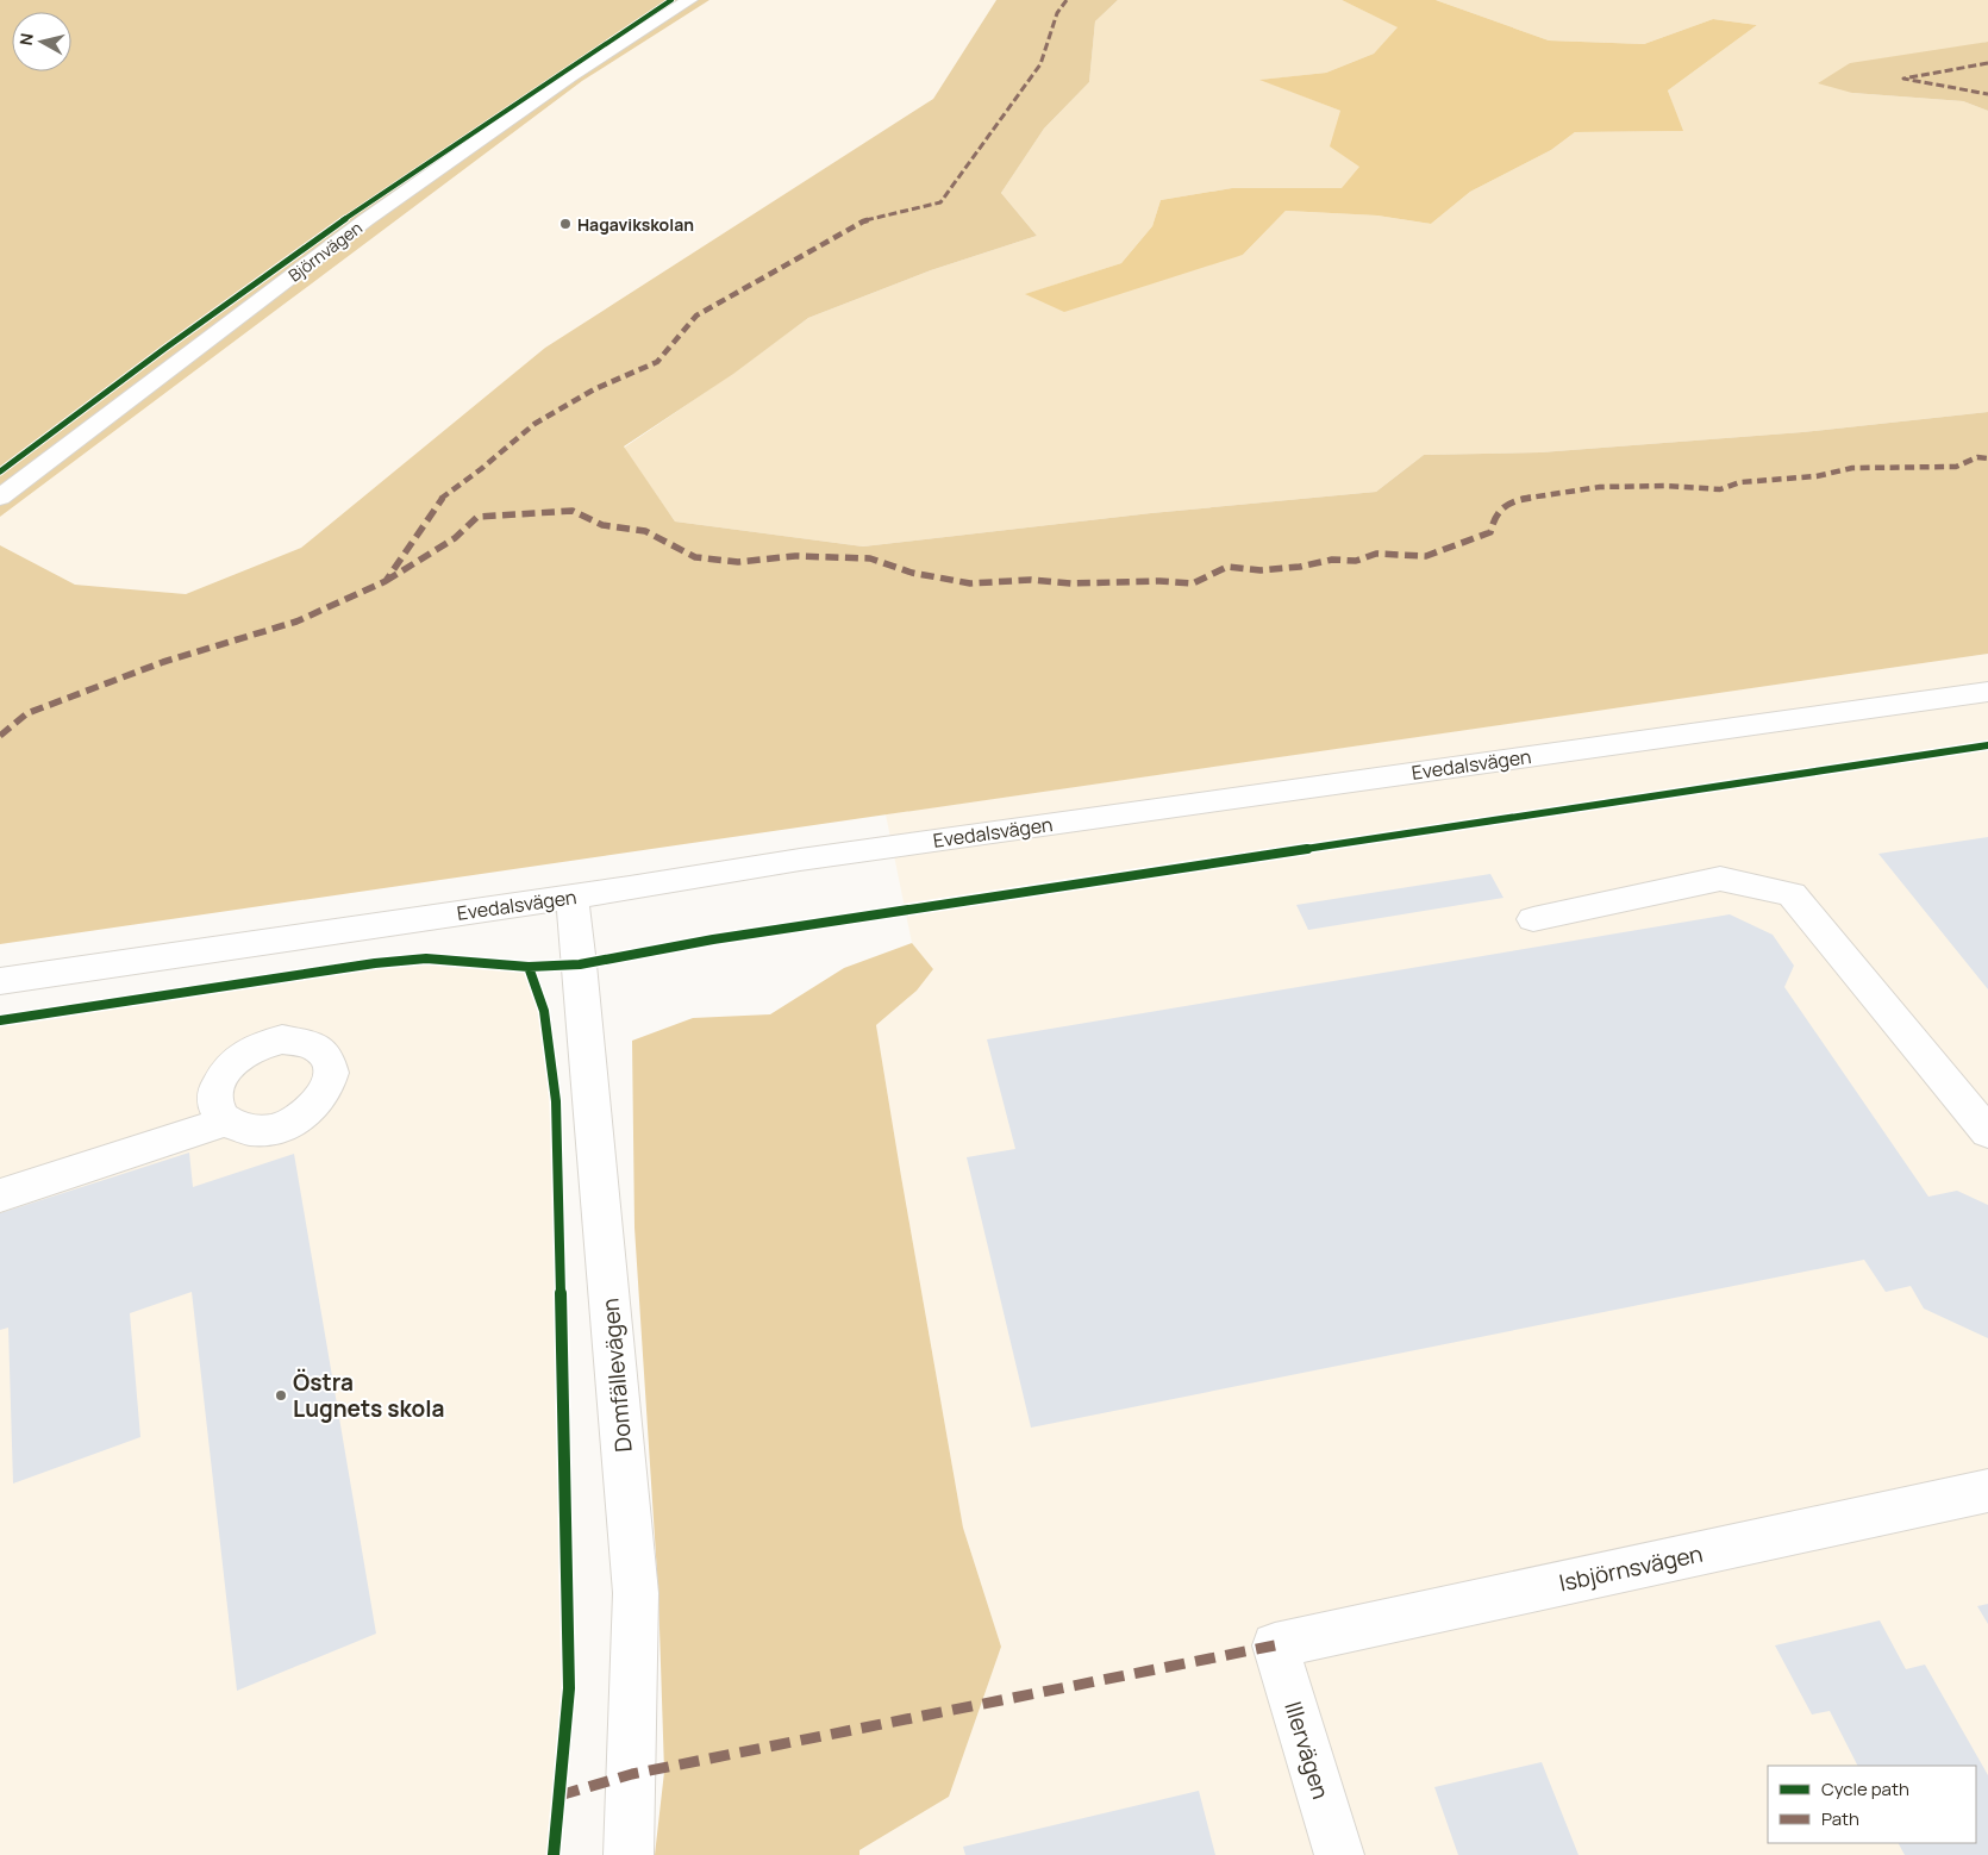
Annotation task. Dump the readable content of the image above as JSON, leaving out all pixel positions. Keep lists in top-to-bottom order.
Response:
{
  "streets": {
    "street": [
      "Björnvägen",
      "Evedalsvägen",
      "Domfällevägen",
      "Isbjörnsvägen",
      "Illervägen"
    ]
  },
  "crossings": [
    ["Evedalsvägen", "Domfällevägen"],
    ["Isbjörnsvägen", "Illervägen"]
  ],
  "places": ["Hagavikskolan", "Östra Lugnets skola"],
  "legend": ["Cycle path", "Path"],
  "north": "left"
}
